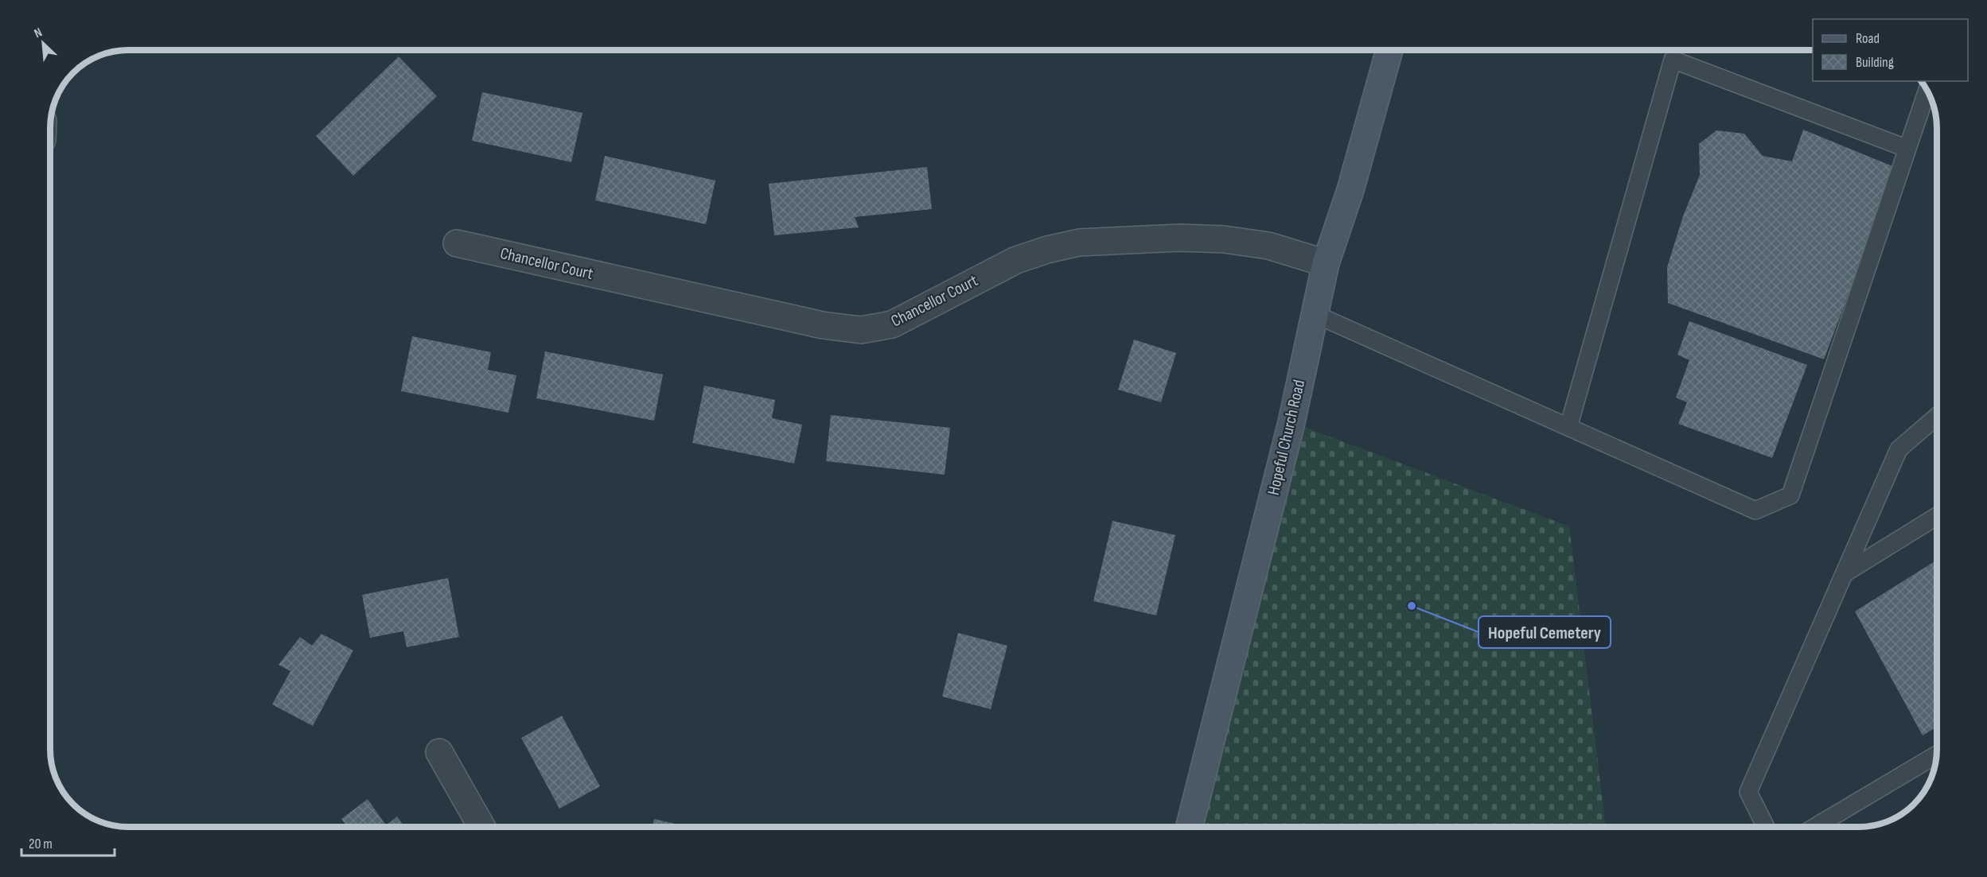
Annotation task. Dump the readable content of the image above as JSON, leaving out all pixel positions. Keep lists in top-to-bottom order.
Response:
{
  "streets": {
    "main road": ["Hopeful Church Road"],
    "street": ["Chancellor Court"]
  },
  "crossings": [
    ["Chancellor Court", "Hopeful Church Road"]
  ],
  "places": ["Hopeful Cemetery"],
  "legend": ["Road", "Building"],
  "scale_bar": "20 m",
  "north": "top left"
}
